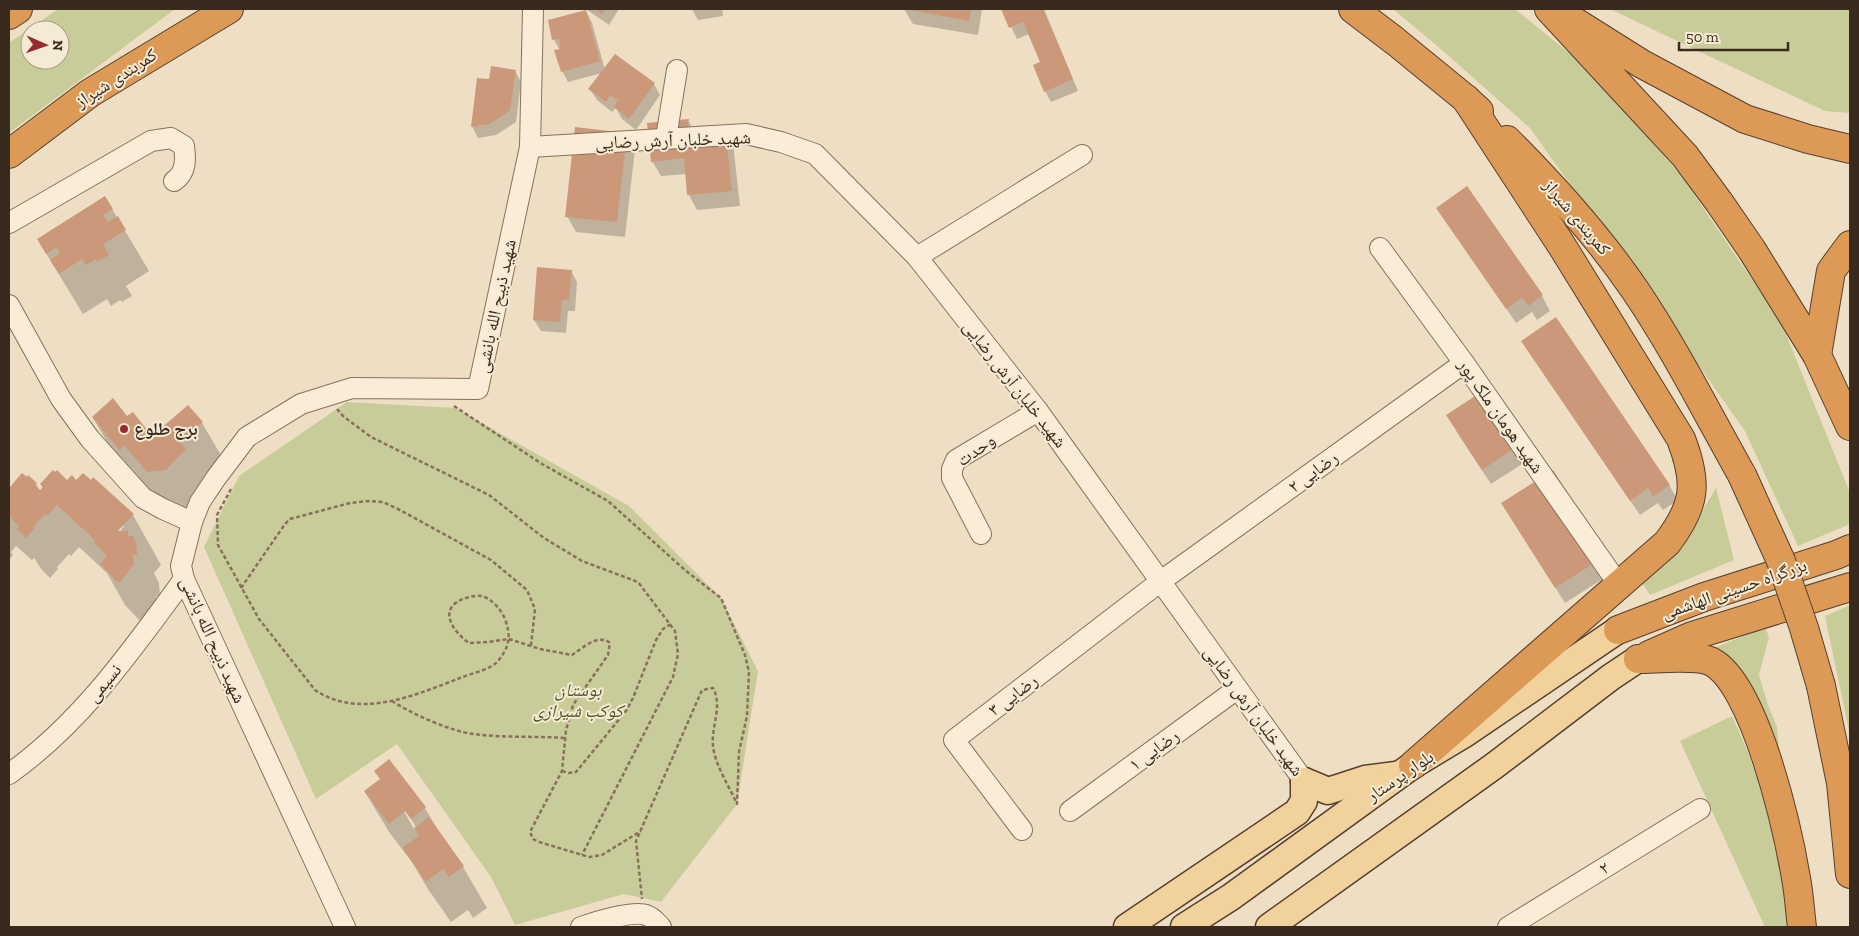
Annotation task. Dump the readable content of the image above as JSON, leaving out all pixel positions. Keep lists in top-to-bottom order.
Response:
{
  "streets": {
    "highway": ["کمربندی شیراز", "بزرگراه حسینی الهاشمی"],
    "main road": ["شهید خلبان آرش رضایی", "بلوار پرستار"],
    "street": [
      "شهید ذبیح الله بانشی",
      "شهید هومان ملک پور",
      "وحدت",
      "رضایی ۲",
      "نسیمی",
      "رضایی ۳",
      "رضایی ۱",
      "۲"
    ]
  },
  "crossings": [
    ["شهید خلبان آرش رضایی", "شهید ذبیح الله بانشی"],
    ["شهید خلبان آرش رضایی", "وحدت"],
    ["شهید خلبان آرش رضایی", "رضایی ۲"],
    ["شهید خلبان آرش رضایی", "رضایی ۳"],
    ["شهید خلبان آرش رضایی", "رضایی ۱"],
    ["شهید خلبان آرش رضایی", "بلوار پرستار"],
    ["شهید ذبیح الله بانشی", "نسیمی"],
    ["شهید هومان ملک پور", "رضایی ۲"],
    ["رضایی ۲", "رضایی ۳"],
    ["بزرگراه حسینی الهاشمی", "بلوار پرستار"]
  ],
  "parks": ["بوستان کوکب شیرازی"],
  "places": ["برج طلوع"],
  "scale_bar": "50 m",
  "north": "right"
}
